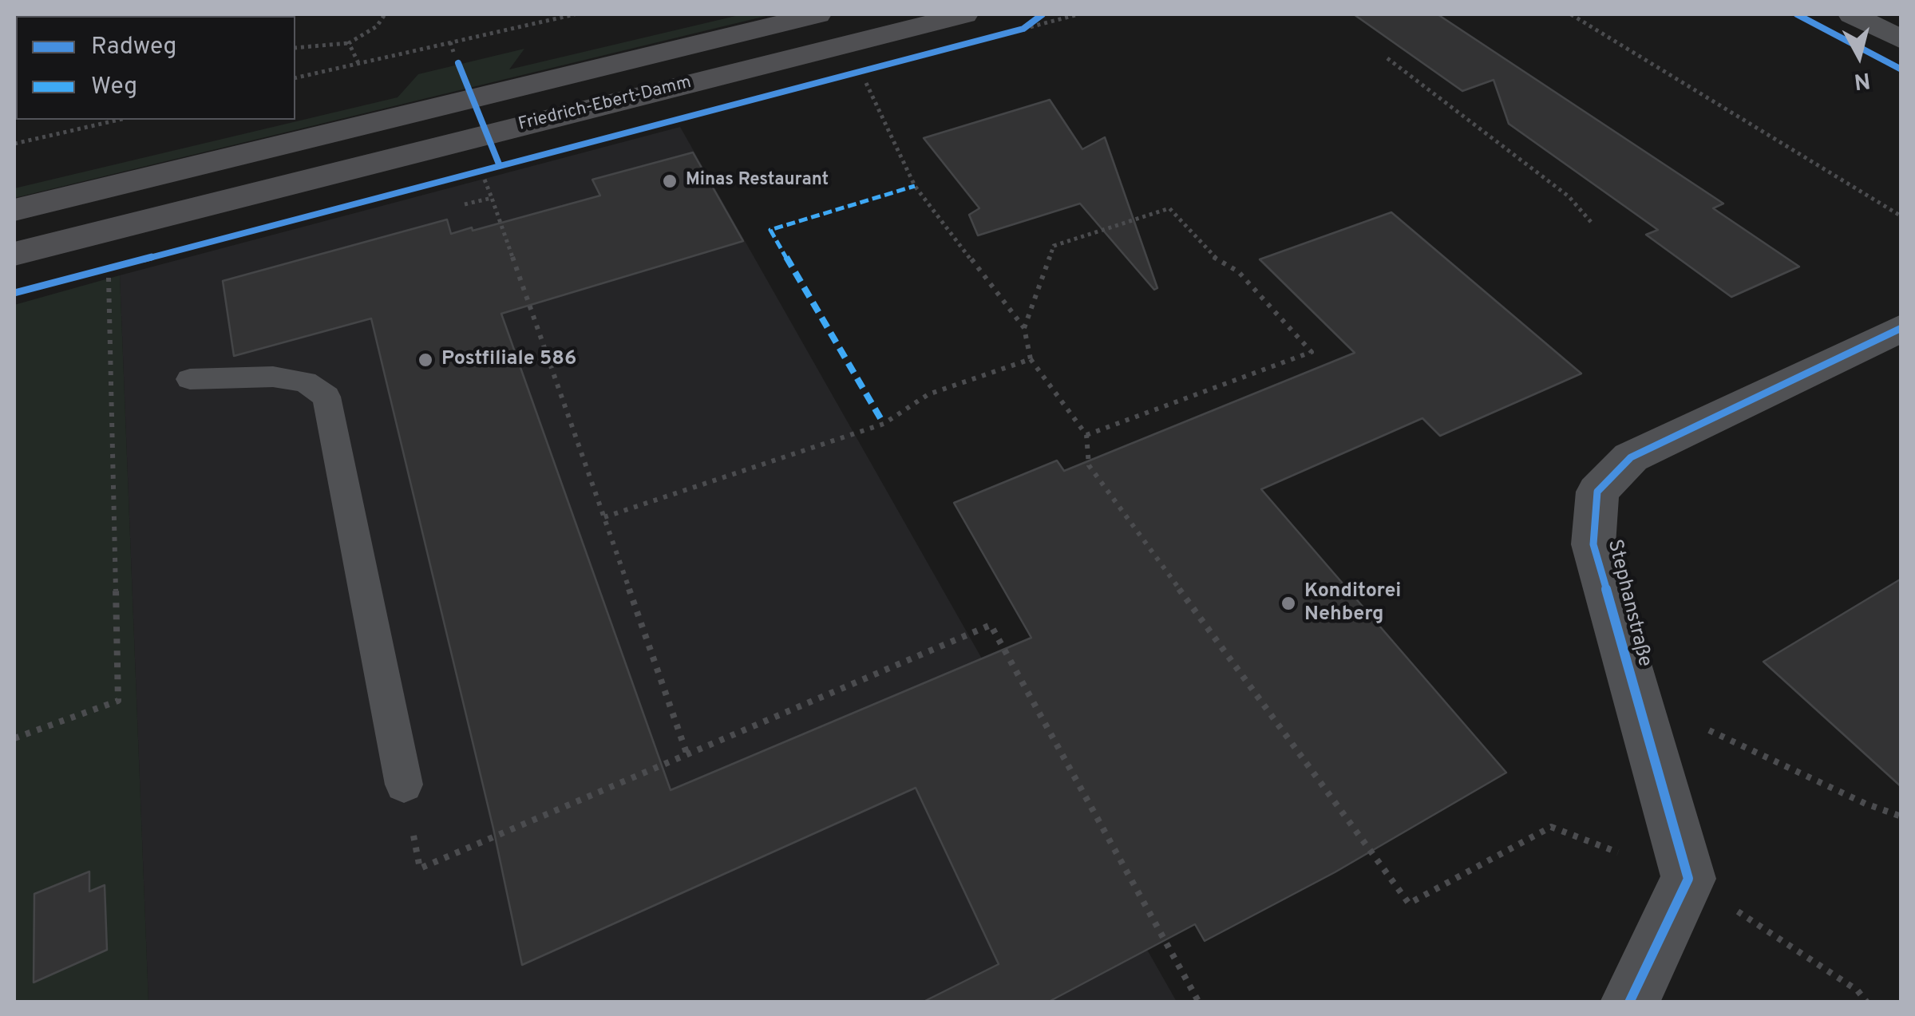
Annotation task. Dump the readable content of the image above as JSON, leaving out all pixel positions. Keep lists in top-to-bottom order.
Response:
{
  "streets": {
    "main road": ["Friedrich-Ebert-Damm"],
    "street": ["Stephanstraße"]
  },
  "places": ["Minas Restaurant", "Postfiliale 586", "Konditorei Nehberg"],
  "legend": ["Radweg", "Weg"],
  "north": "bottom"
}
